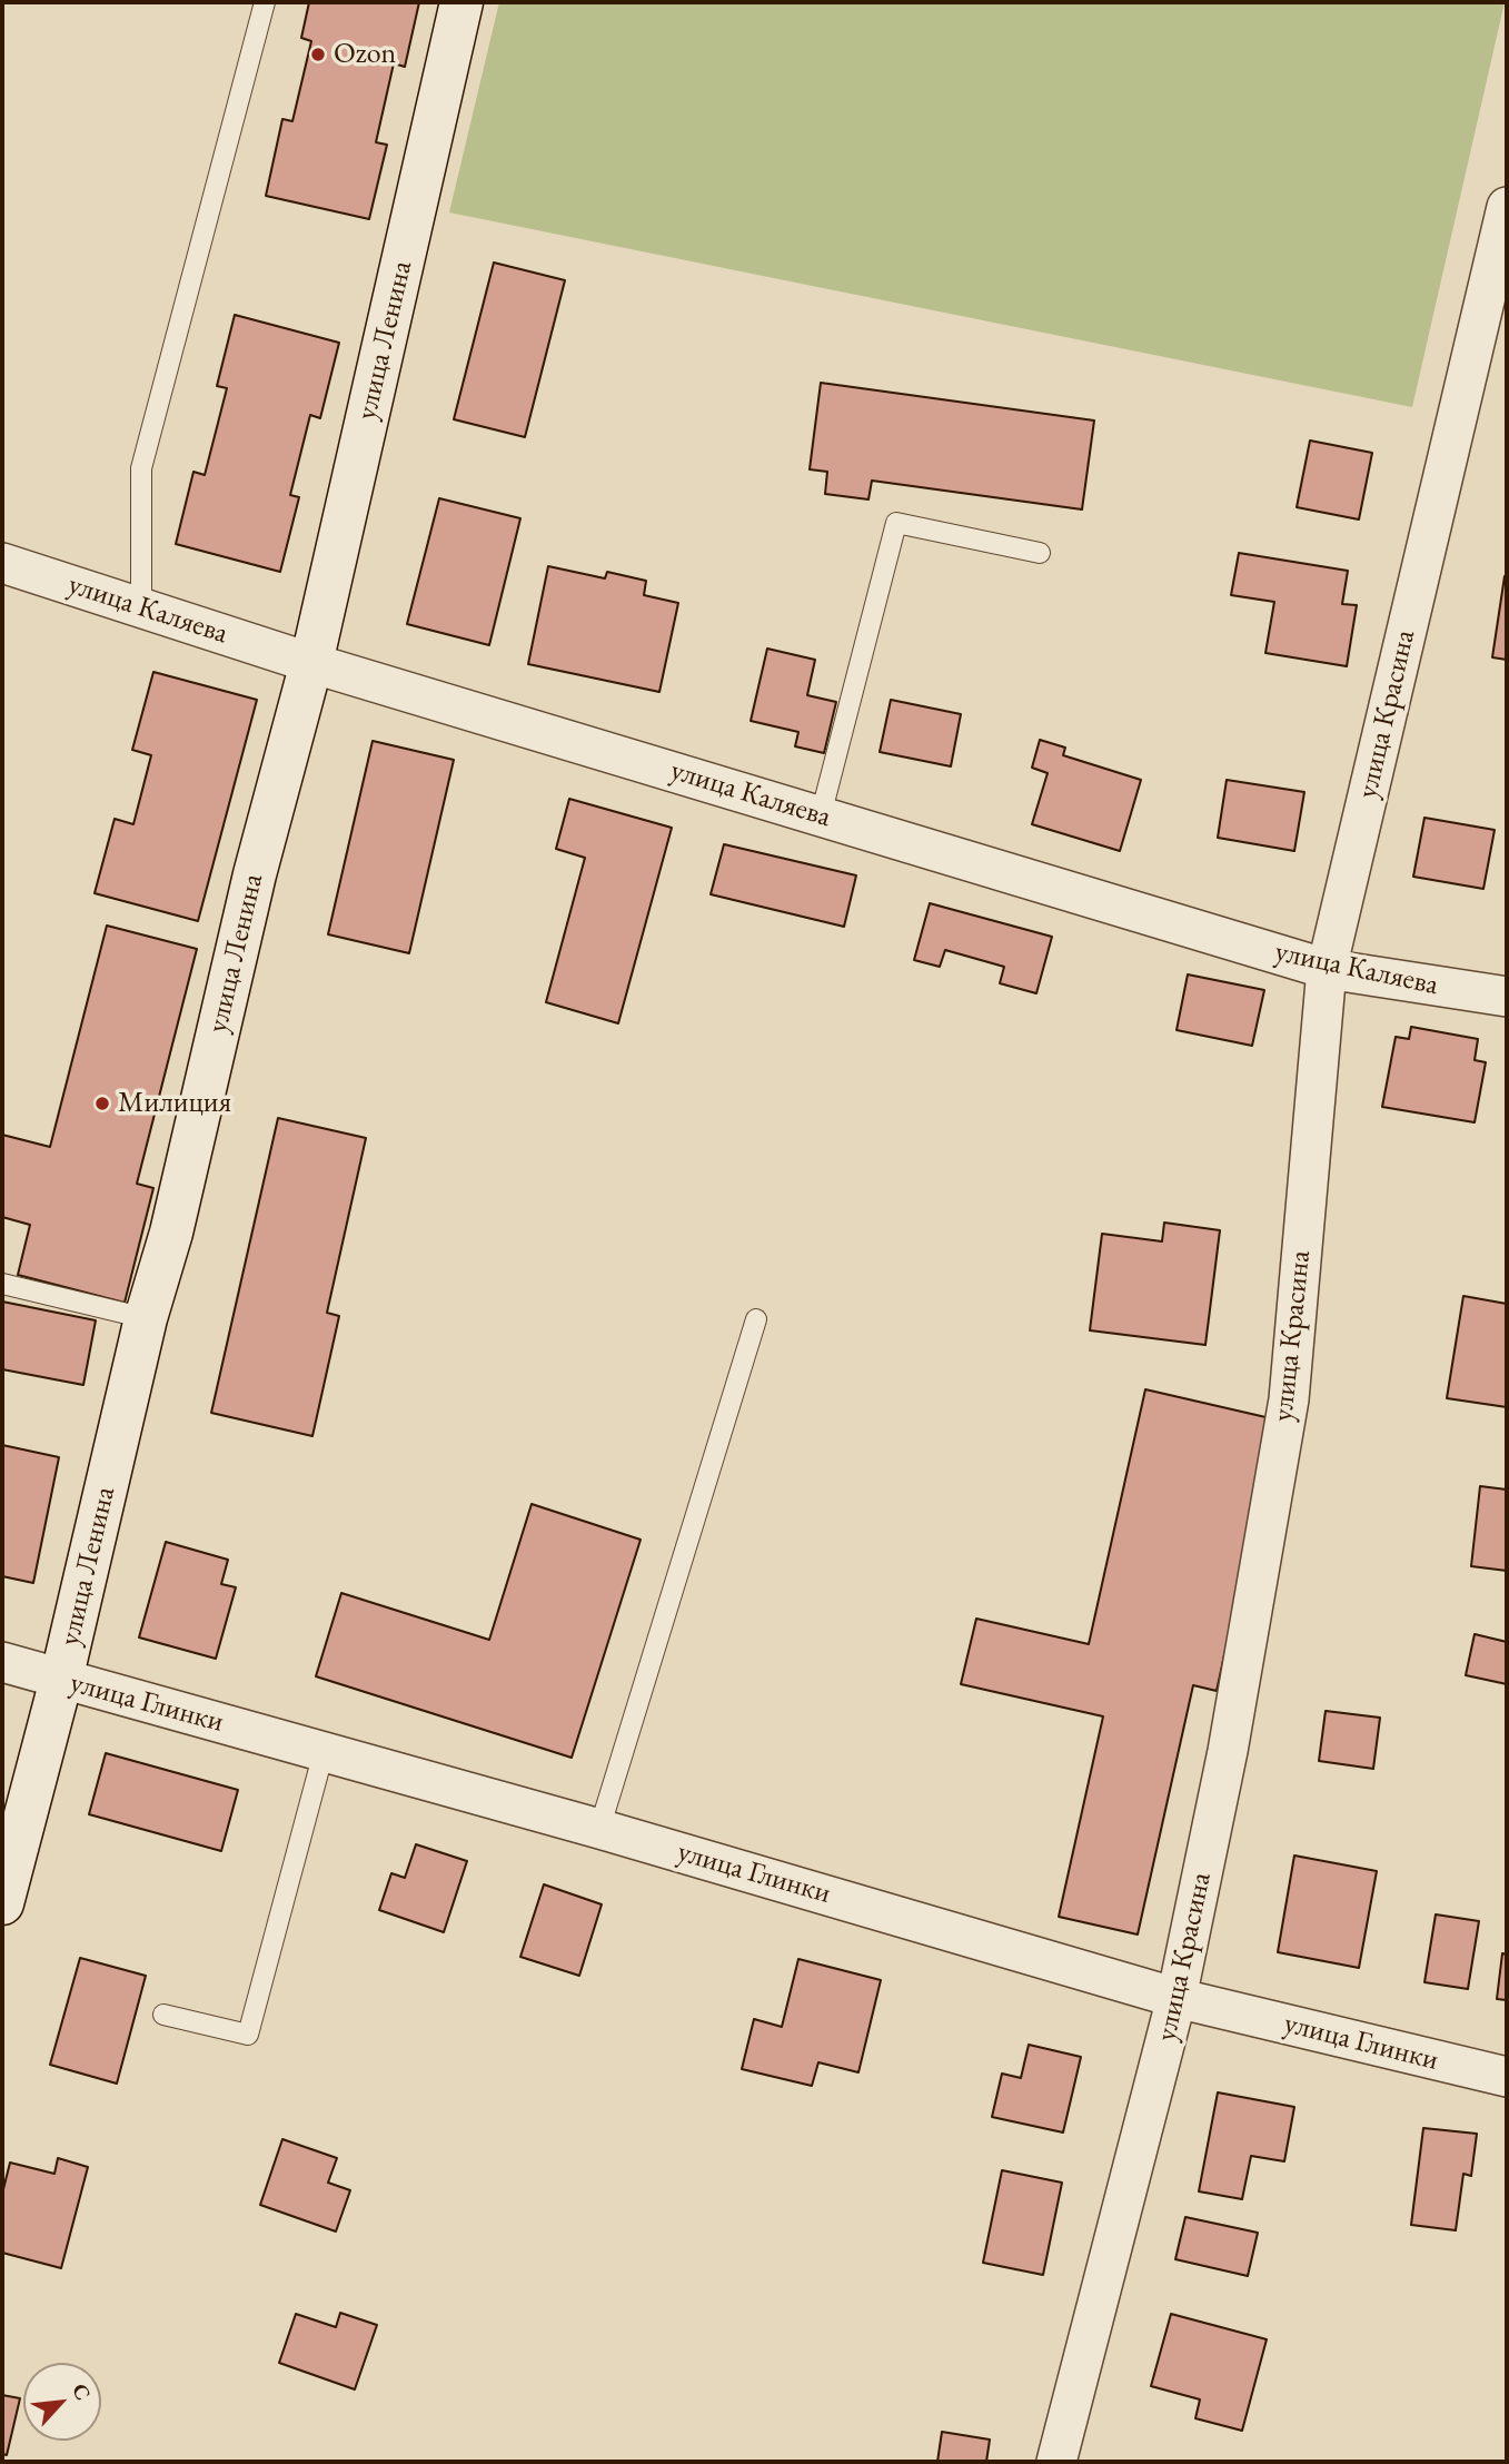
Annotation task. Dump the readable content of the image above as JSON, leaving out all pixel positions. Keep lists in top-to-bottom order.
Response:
{
  "streets": {
    "main road": ["улица Ленина"],
    "street": ["улица Каляева", "улица Красина", "улица Глинки"]
  },
  "crossings": [
    ["улица Ленина", "улица Каляева"],
    ["улица Ленина", "улица Глинки"],
    ["улица Каляева", "улица Красина"],
    ["улица Красина", "улица Глинки"]
  ],
  "places": ["Ozon", "Милиция"],
  "north": "top right"
}
